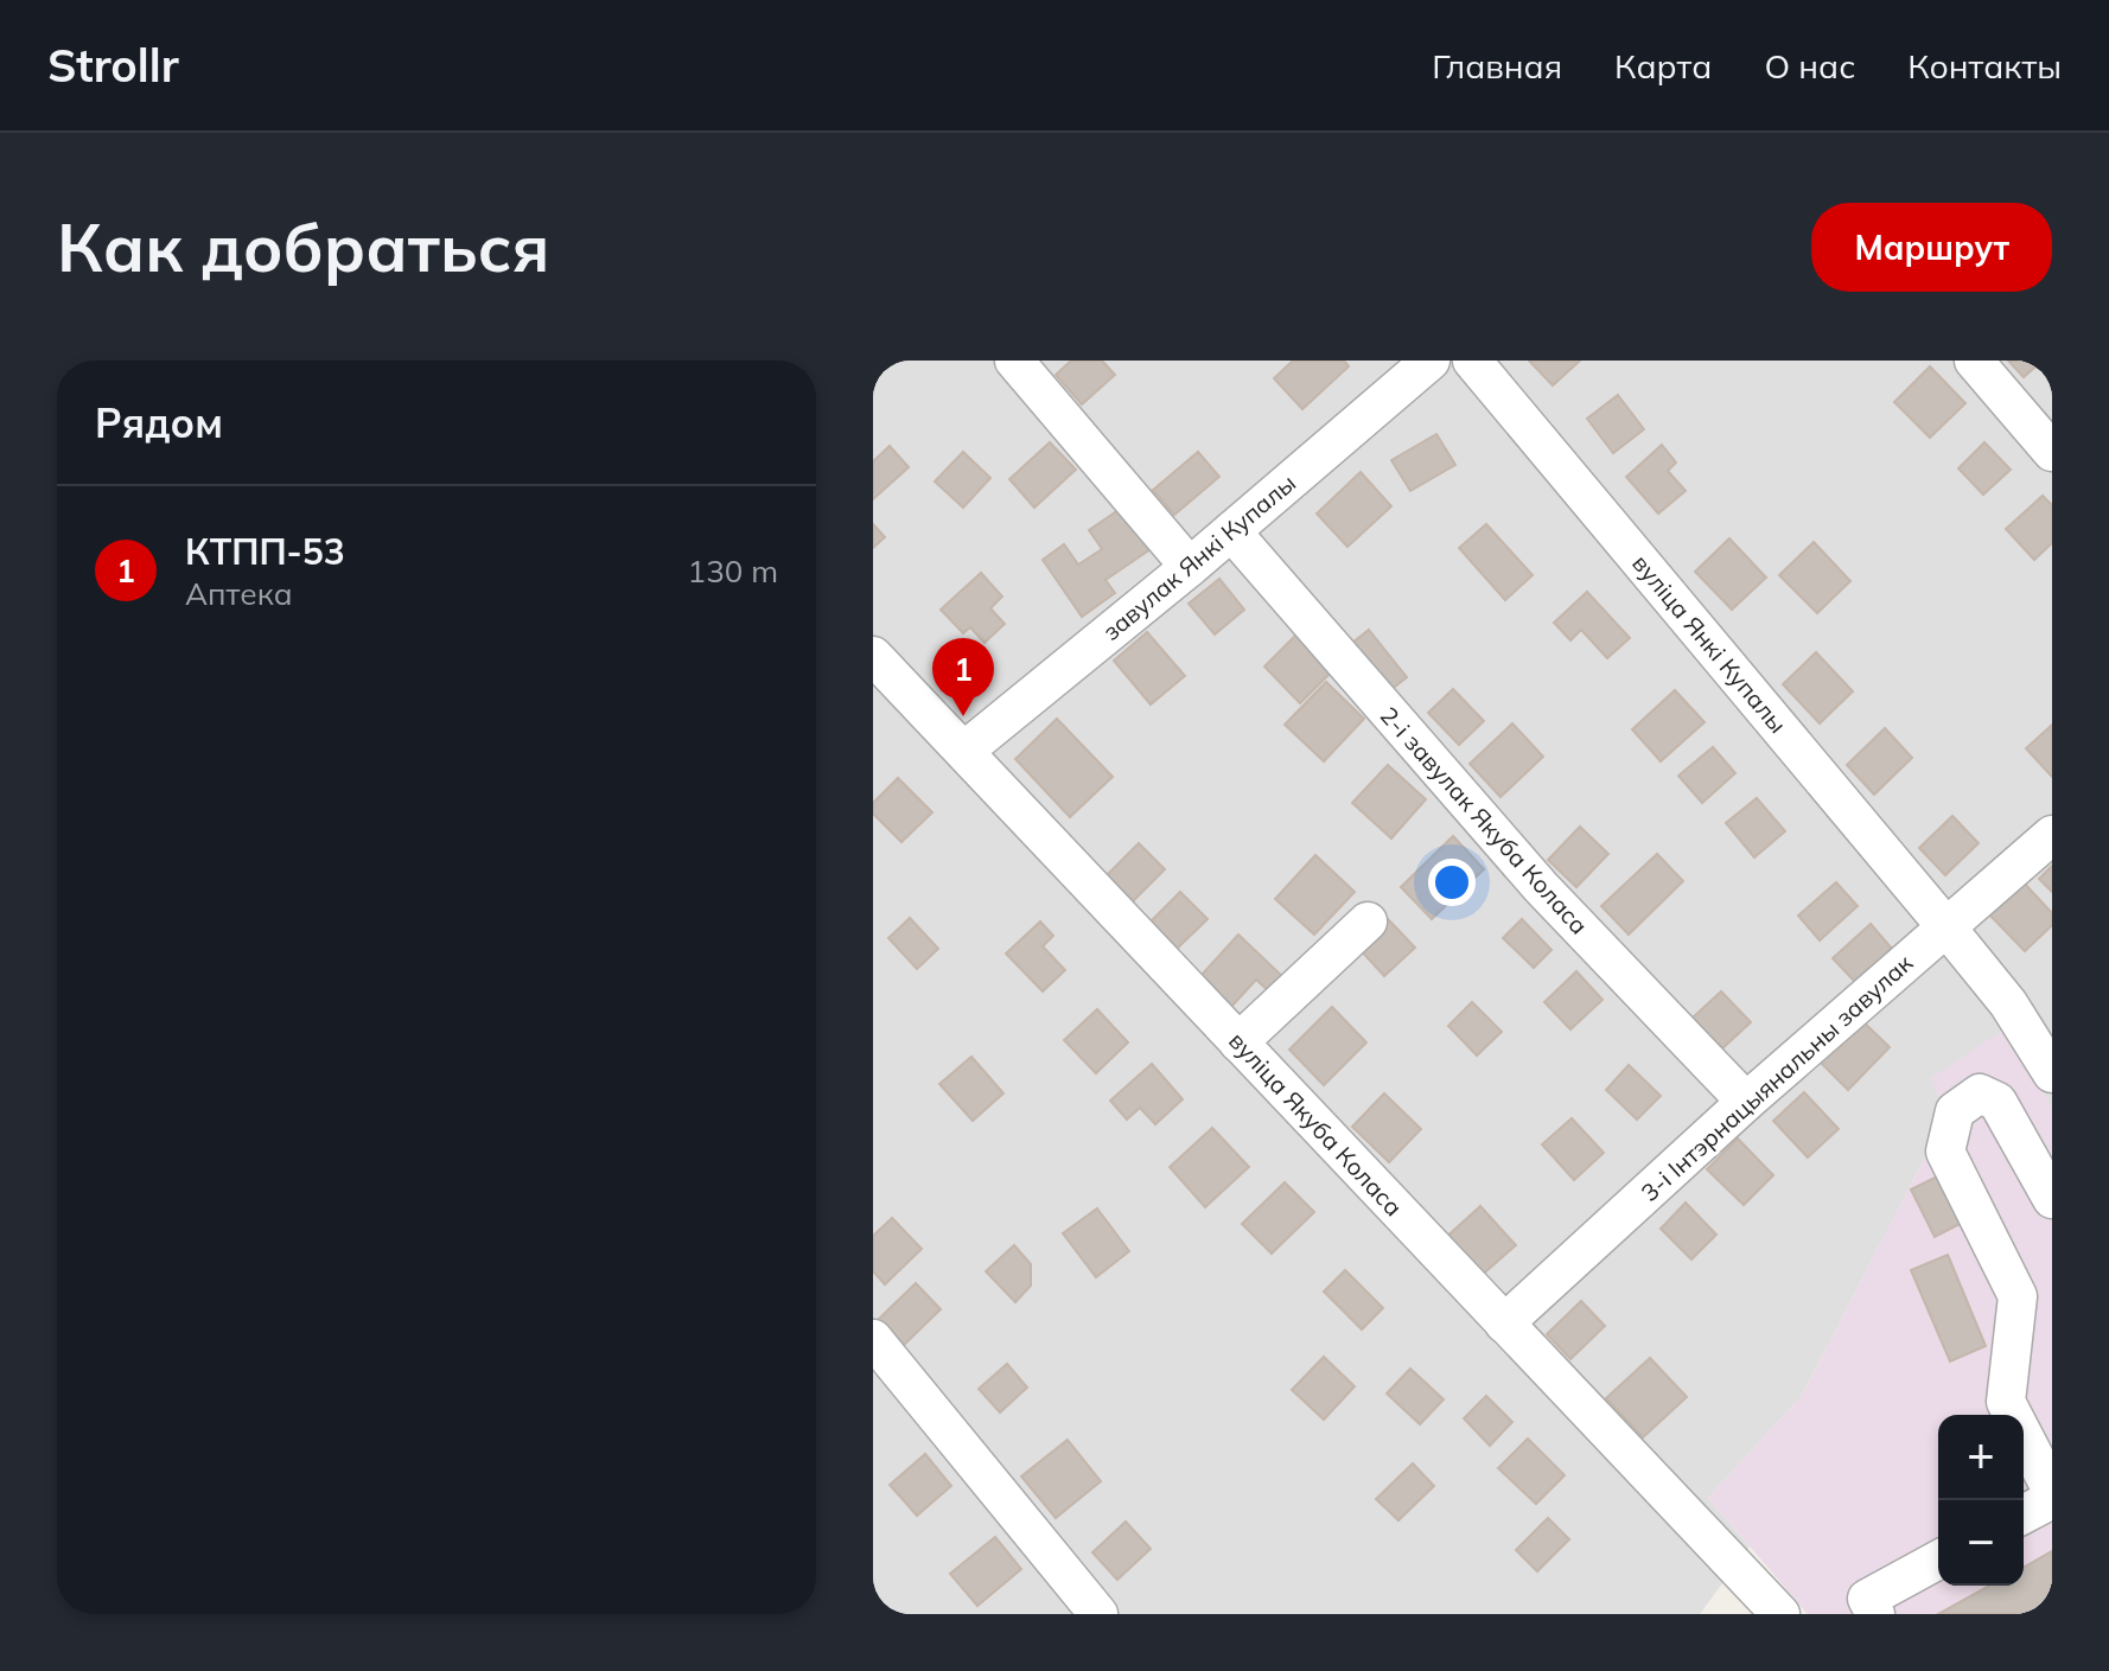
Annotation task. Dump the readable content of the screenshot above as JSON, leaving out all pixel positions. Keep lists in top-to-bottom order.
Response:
{
  "streets": {
    "street": [
      "завулак Янкі Купалы",
      "вуліца Янкі Купалы",
      "2-і завулак Якуба Коласа",
      "3-і Інтэрнацыянальны завулак",
      "вуліца Якуба Коласа"
    ]
  },
  "crossings": [
    ["завулак Янкі Купалы", "2-і завулак Якуба Коласа"],
    ["завулак Янкі Купалы", "вуліца Якуба Коласа"],
    ["вуліца Янкі Купалы", "3-і Інтэрнацыянальны завулак"],
    ["2-і завулак Якуба Коласа", "3-і Інтэрнацыянальны завулак"],
    ["3-і Інтэрнацыянальны завулак", "вуліца Якуба Коласа"]
  ],
  "page": {
    "header": "Strollr",
    "nav": [
      "Главная",
      "Карта",
      "О нас",
      "Контакты"
    ],
    "buttons": "Маршрут",
    "title": "Как добраться",
    "heading": "Рядом",
    "list": [
      {
        "mark": "1",
        "name": "КТПП-53",
        "note": "Аптека",
        "value": "130 m"
      }
    ],
    "pins": "1",
    "map_buttons": ["+", "−"]
  }
}
